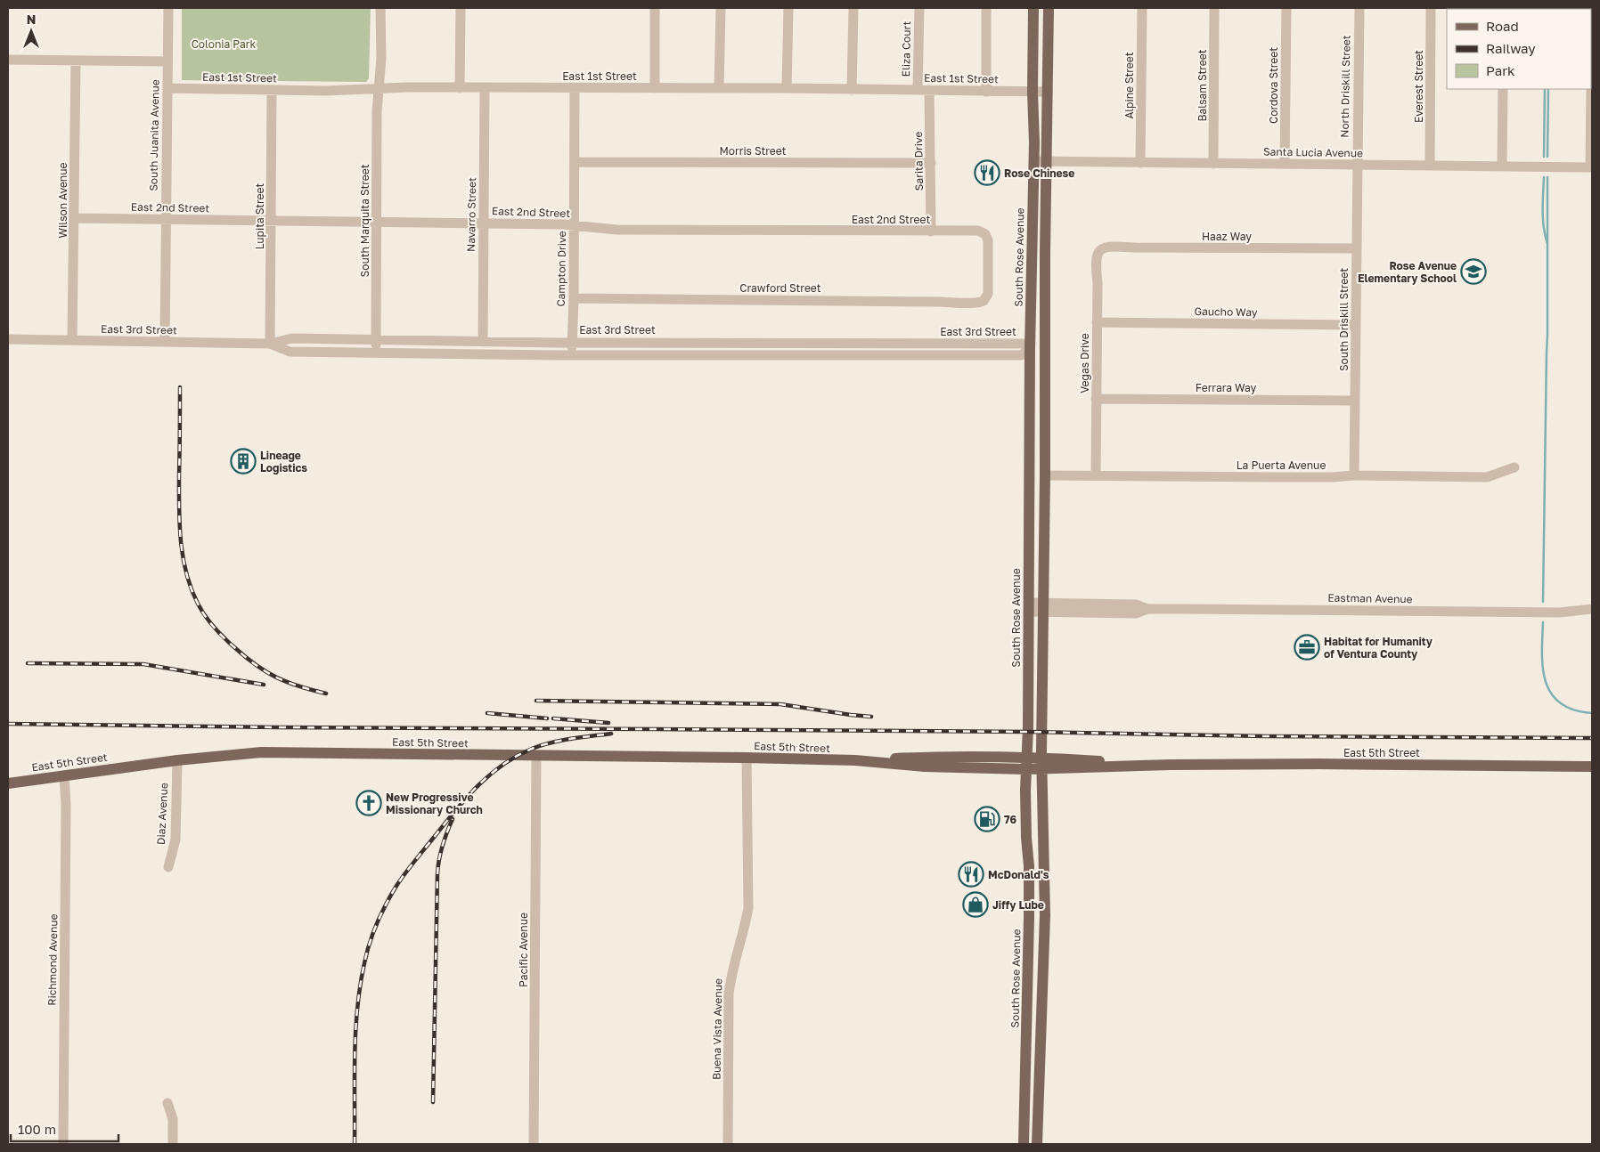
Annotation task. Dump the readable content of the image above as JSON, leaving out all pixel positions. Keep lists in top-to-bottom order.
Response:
{
  "streets": {
    "main road": ["South Rose Avenue", "East 5th Street"],
    "street": [
      "Eliza Court",
      "East 1st Street",
      "Alpine Street",
      "Balsam Street",
      "Cordova Street",
      "North Driskill Street",
      "Everest Street",
      "South Juanita Avenue",
      "Morris Street",
      "Santa Lucia Avenue",
      "Sarita Drive",
      "Wilson Avenue",
      "East 2nd Street",
      "Navarro Street",
      "Lupita Street",
      "South Marquita Street",
      "Haaz Way",
      "Campton Drive",
      "Crawford Street",
      "Gaucho Way",
      "South Driskill Street",
      "East 3rd Street",
      "Vegas Drive",
      "Ferrara Way",
      "La Puerta Avenue",
      "Eastman Avenue",
      "Diaz Avenue",
      "Pacific Avenue",
      "Richmond Avenue",
      "Buena Vista Avenue"
    ]
  },
  "crossings": [
    ["Eliza Court", "East 1st Street"],
    ["East 1st Street", "South Juanita Avenue"],
    ["East 1st Street", "Sarita Drive"],
    ["East 1st Street", "Navarro Street"],
    ["East 1st Street", "Lupita Street"],
    ["East 1st Street", "South Marquita Street"],
    ["East 1st Street", "South Rose Avenue"],
    ["East 1st Street", "Campton Drive"],
    ["Alpine Street", "Santa Lucia Avenue"],
    ["Balsam Street", "Santa Lucia Avenue"],
    ["Cordova Street", "Santa Lucia Avenue"],
    ["North Driskill Street", "Santa Lucia Avenue"],
    ["North Driskill Street", "South Driskill Street"],
    ["Everest Street", "Santa Lucia Avenue"],
    ["South Juanita Avenue", "East 2nd Street"],
    ["South Juanita Avenue", "East 3rd Street"],
    ["Morris Street", "Sarita Drive"],
    ["Morris Street", "Campton Drive"],
    ["Santa Lucia Avenue", "South Rose Avenue"],
    ["Santa Lucia Avenue", "South Driskill Street"],
    ["Sarita Drive", "East 2nd Street"],
    ["Wilson Avenue", "East 2nd Street"],
    ["Wilson Avenue", "East 3rd Street"],
    ["East 2nd Street", "Navarro Street"],
    ["East 2nd Street", "Lupita Street"],
    ["East 2nd Street", "South Marquita Street"],
    ["East 2nd Street", "Campton Drive"],
    ["East 2nd Street", "Crawford Street"],
    ["Navarro Street", "East 3rd Street"],
    ["Lupita Street", "East 3rd Street"],
    ["South Marquita Street", "East 3rd Street"],
    ["Haaz Way", "South Driskill Street"],
    ["Haaz Way", "Vegas Drive"],
    ["South Rose Avenue", "East 3rd Street"],
    ["South Rose Avenue", "Eastman Avenue"],
    ["South Rose Avenue", "East 5th Street"],
    ["Campton Drive", "Crawford Street"],
    ["Campton Drive", "East 3rd Street"],
    ["Gaucho Way", "South Driskill Street"],
    ["Gaucho Way", "Vegas Drive"],
    ["South Driskill Street", "Ferrara Way"],
    ["South Driskill Street", "La Puerta Avenue"],
    ["Vegas Drive", "Ferrara Way"],
    ["Vegas Drive", "La Puerta Avenue"],
    ["East 5th Street", "Diaz Avenue"],
    ["East 5th Street", "Pacific Avenue"],
    ["East 5th Street", "Richmond Avenue"],
    ["East 5th Street", "Buena Vista Avenue"]
  ],
  "parks": ["Colonia Park"],
  "places": {
    "restaurant": ["Rose Chinese", "McDonald's"],
    "school or university": ["Rose Avenue Elementary School"],
    "building": ["Lineage Logistics"],
    "office": ["Habitat for Humanity of Ventura County"],
    "church": ["New Progressive Missionary Church"],
    "fuel station": ["76"],
    "shop": ["Jiffy Lube"]
  },
  "legend": ["Road", "Railway", "Park"],
  "scale_bar": "100 m",
  "north": "top"
}
